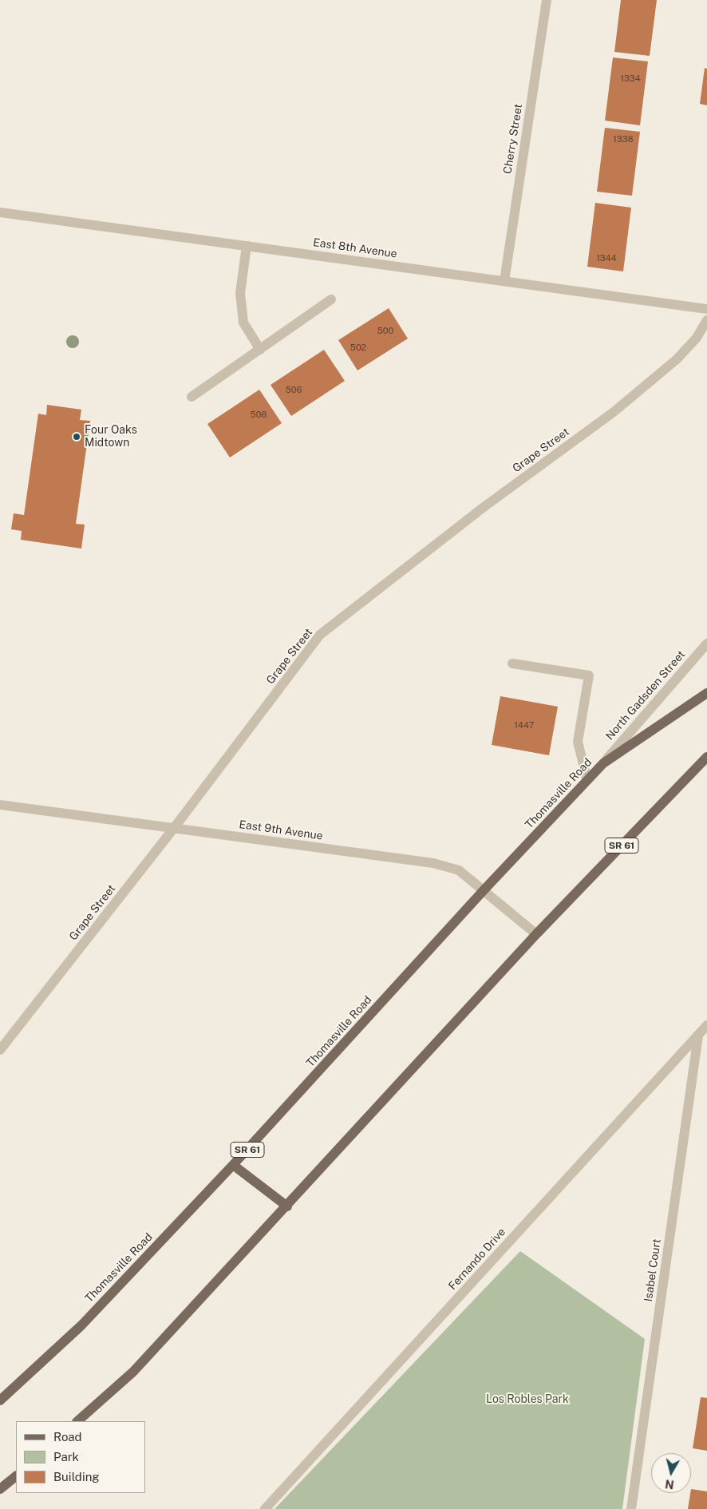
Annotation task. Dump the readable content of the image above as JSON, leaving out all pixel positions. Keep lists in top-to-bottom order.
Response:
{
  "streets": {
    "main road": ["Thomasville Road", "SR 61"],
    "street": [
      "Cherry Street",
      "East 8th Avenue",
      "Grape Street",
      "North Gadsden Street",
      "East 9th Avenue",
      "Fernando Drive",
      "Isabel Court"
    ]
  },
  "crossings": [
    ["Cherry Street", "East 8th Avenue"],
    ["Grape Street", "East 9th Avenue"],
    ["North Gadsden Street", "Thomasville Road"],
    ["Thomasville Road", "East 9th Avenue"],
    ["East 9th Avenue", "SR 61"],
    ["Fernando Drive", "Isabel Court"]
  ],
  "parks": ["Los Robles Park"],
  "places": ["Four Oaks Midtown"],
  "house_numbers": [
    "1334",
    "1338",
    "1344",
    "500",
    "502",
    "506",
    "508",
    "1447"
  ],
  "legend": ["Road", "Park", "Building"],
  "north": "bottom"
}
